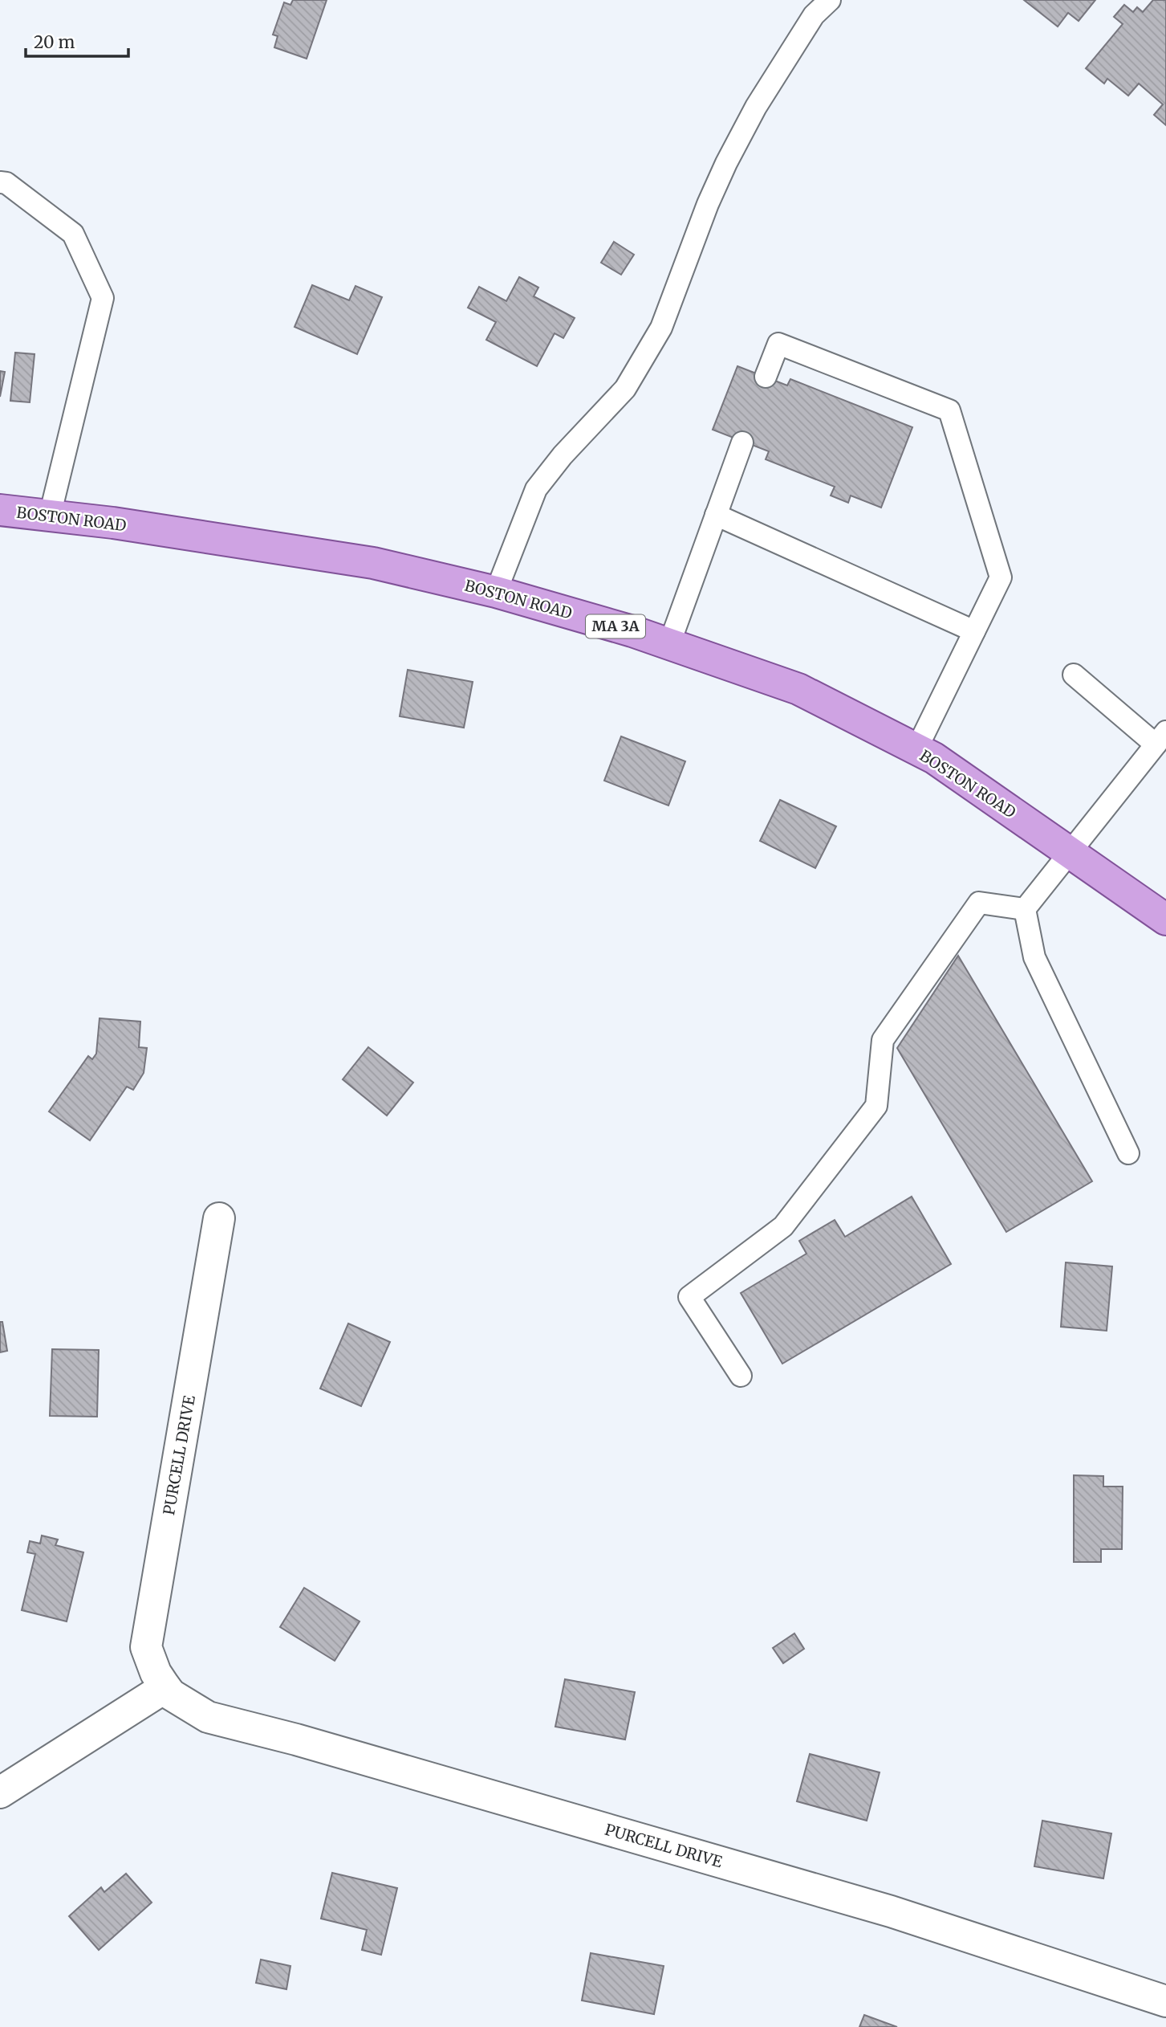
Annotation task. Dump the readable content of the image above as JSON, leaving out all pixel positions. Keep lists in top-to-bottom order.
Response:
{
  "streets": {
    "main road": ["BOSTON ROAD", "MA 3A"],
    "street": ["PURCELL DRIVE"]
  },
  "scale_bar": "20 m"
}
